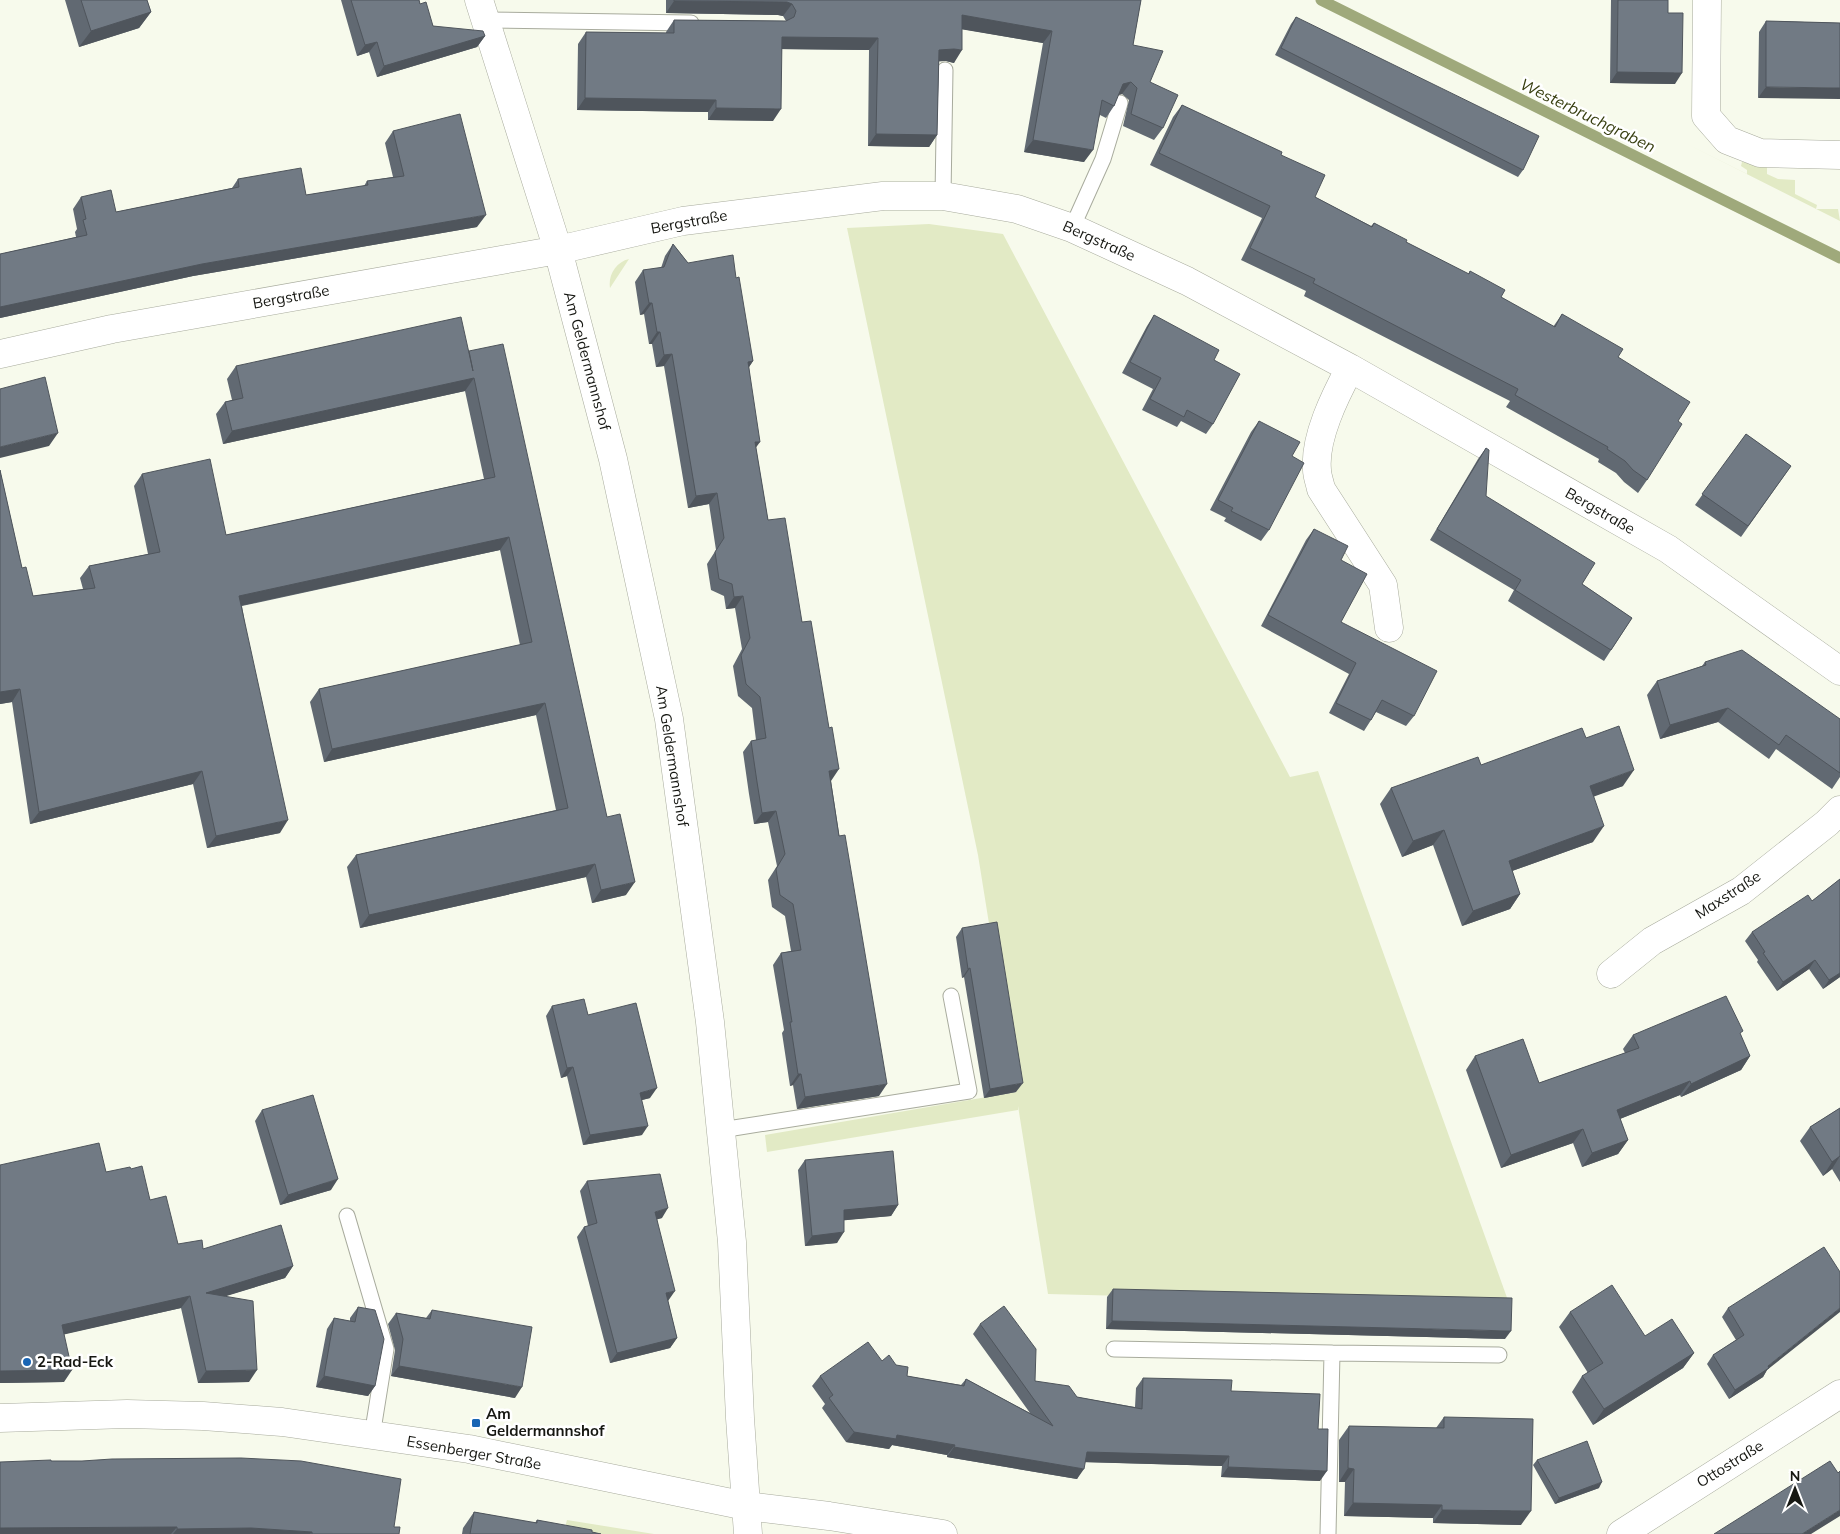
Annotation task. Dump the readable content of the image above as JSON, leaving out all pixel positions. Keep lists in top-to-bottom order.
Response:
{
  "streets": {
    "street": [
      "Bergstraße",
      "Am Geldermannshof",
      "Maxstraße",
      "Essenberger Straße",
      "Ottostraße"
    ]
  },
  "crossings": [
    ["Bergstraße", "Am Geldermannshof"],
    ["Am Geldermannshof", "Essenberger Straße"]
  ],
  "water": ["Westerbruchgraben"],
  "places": {
    "other": ["2-Rad-Eck"],
    "transit": ["Am Geldermannshof"]
  },
  "north": "top"
}
